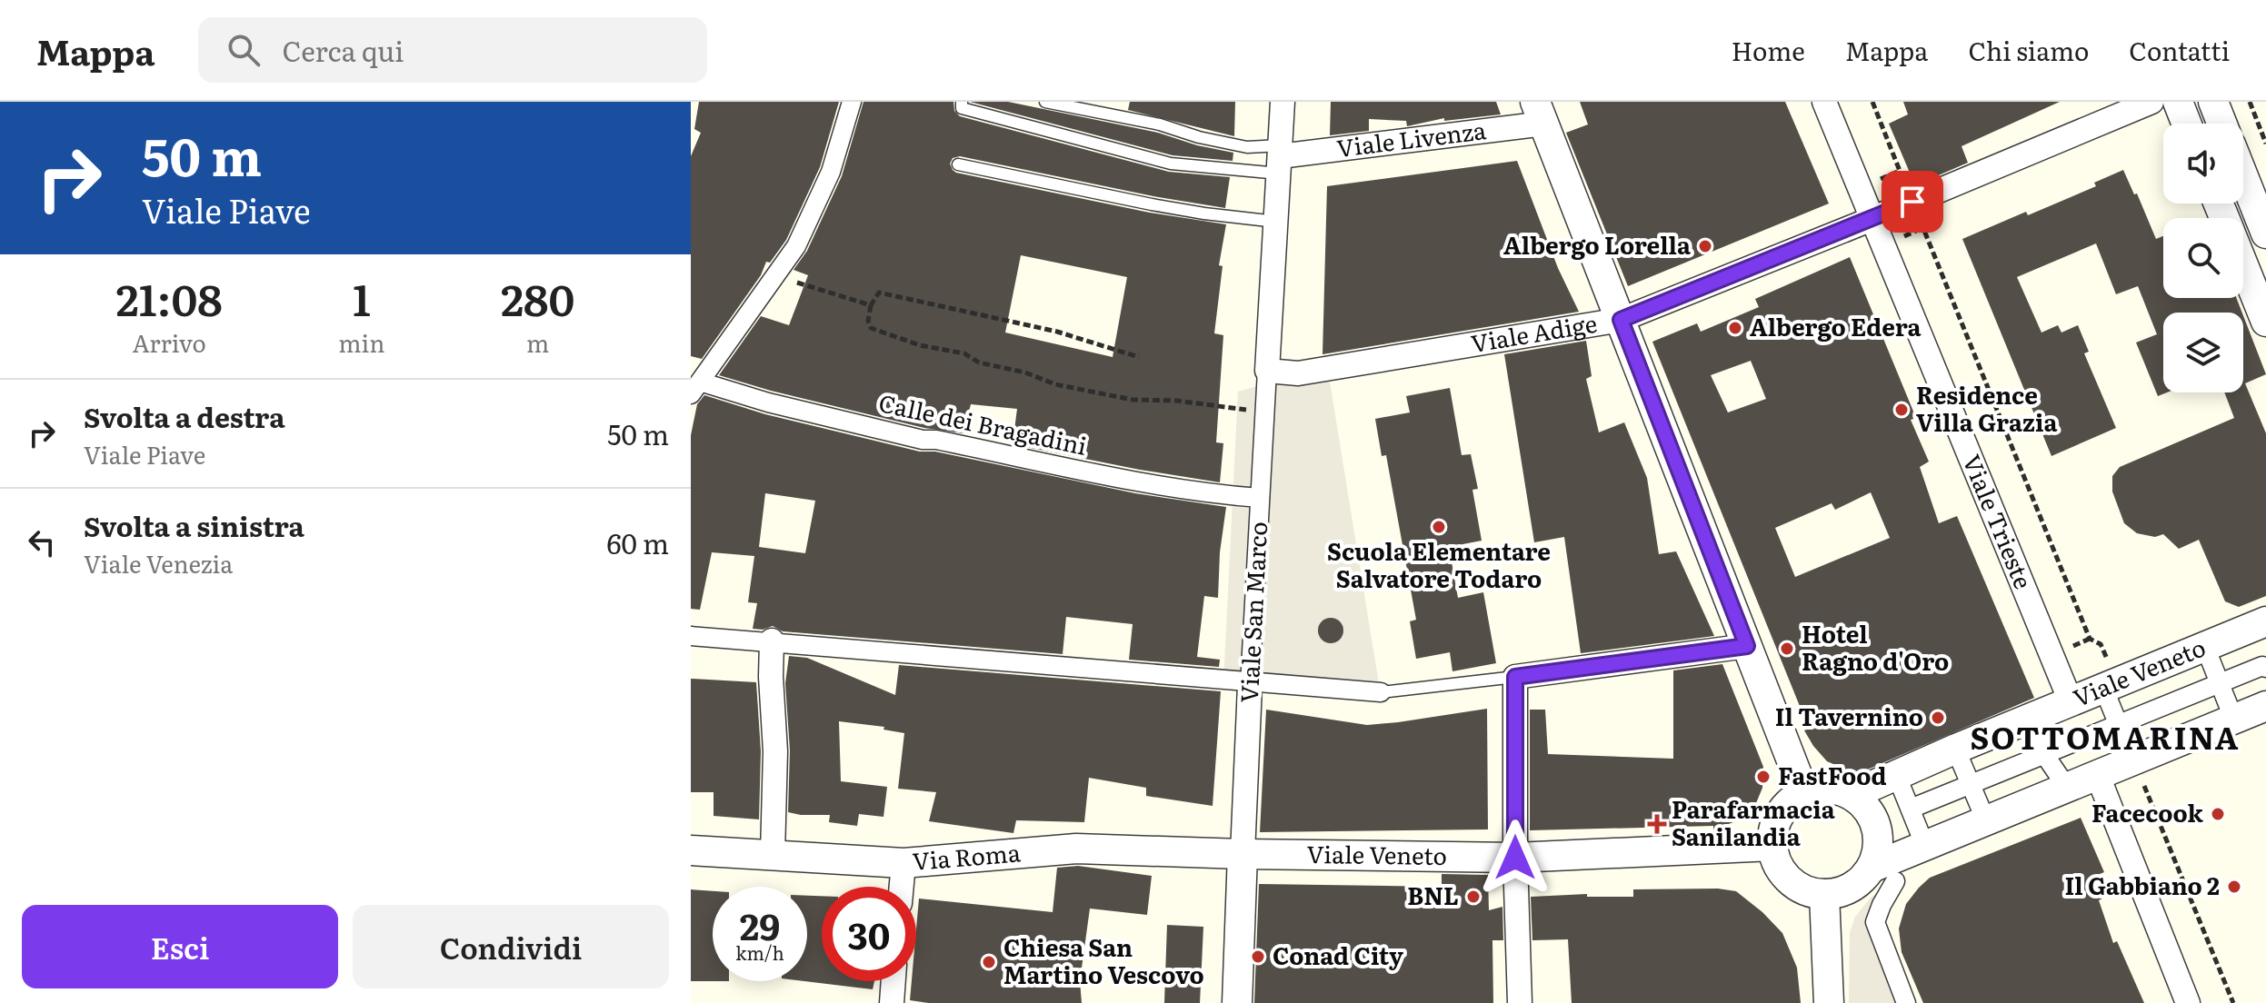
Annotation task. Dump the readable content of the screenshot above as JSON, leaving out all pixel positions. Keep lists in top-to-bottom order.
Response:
{
  "streets": {
    "street": [
      "Viale Livenza",
      "Viale Adige",
      "Calle dei Bragadini",
      "Viale Trieste",
      "Viale San Marco",
      "Viale Veneto",
      "Via Roma"
    ]
  },
  "crossings": [
    ["Viale Livenza", "Viale San Marco"],
    ["Viale Adige", "Viale Trieste"],
    ["Viale Adige", "Viale San Marco"],
    ["Calle dei Bragadini", "Viale San Marco"],
    ["Viale Trieste", "Viale Veneto"],
    ["Viale San Marco", "Viale Veneto"],
    ["Viale San Marco", "Via Roma"],
    ["Viale Veneto", "Via Roma"]
  ],
  "districts": ["SOTTOMARINA"],
  "places": {
    "other": [
      "Albergo Lorella",
      "Albergo Edera",
      "Residence Villa Grazia",
      "Scuola Elementare Salvatore Todaro",
      "Hotel Ragno d'Oro",
      "Il Tavernino",
      "FastFood",
      "Facecook",
      "Il Gabbiano 2",
      "BNL",
      "Conad City",
      "Chiesa San Martino Vescovo"
    ],
    "health": ["Parafarmacia Sanilandia"]
  },
  "page": {
    "header": "Mappa",
    "search": "Cerca qui",
    "nav": [
      "Home",
      "Mappa",
      "Chi siamo",
      "Contatti"
    ],
    "turn": ["50 m", "Viale Piave"],
    "eta": [
      "21:08",
      "Arrivo",
      "1",
      "min",
      "280",
      "m"
    ],
    "list": [
      {
        "name": "Svolta a destra",
        "note": "Viale Piave",
        "value": "50 m"
      },
      {
        "name": "Svolta a sinistra",
        "note": "Viale Venezia",
        "value": "60 m"
      }
    ],
    "speed": "29 km/h",
    "limit": "30",
    "buttons": ["Esci", "Condividi"]
  }
}
